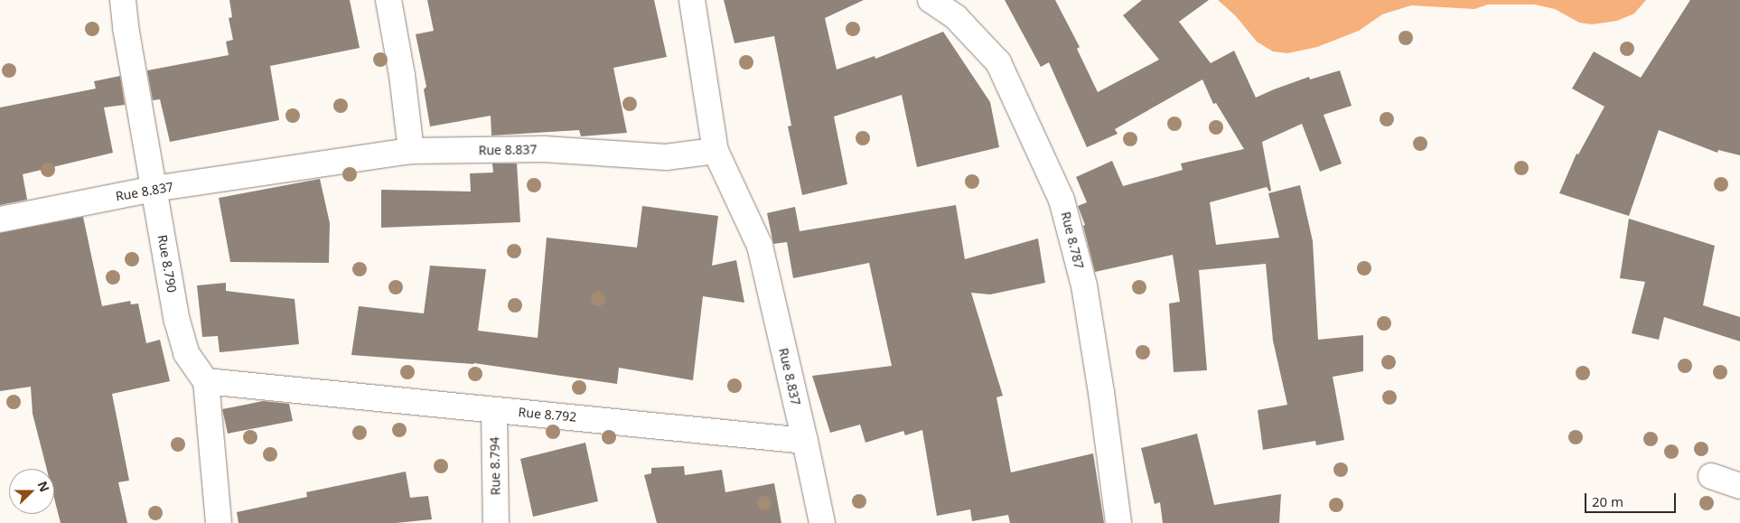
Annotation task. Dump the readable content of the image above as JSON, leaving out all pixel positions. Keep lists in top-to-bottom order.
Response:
{
  "streets": {
    "street": [
      "Rue 8.837",
      "Rue 8.787",
      "Rue 8.790",
      "Rue 8.792",
      "Rue 8.794"
    ]
  },
  "crossings": [
    ["Rue 8.837", "Rue 8.790"],
    ["Rue 8.837", "Rue 8.792"],
    ["Rue 8.790", "Rue 8.792"],
    ["Rue 8.792", "Rue 8.794"]
  ],
  "scale_bar": "20 m",
  "north": "right"
}
